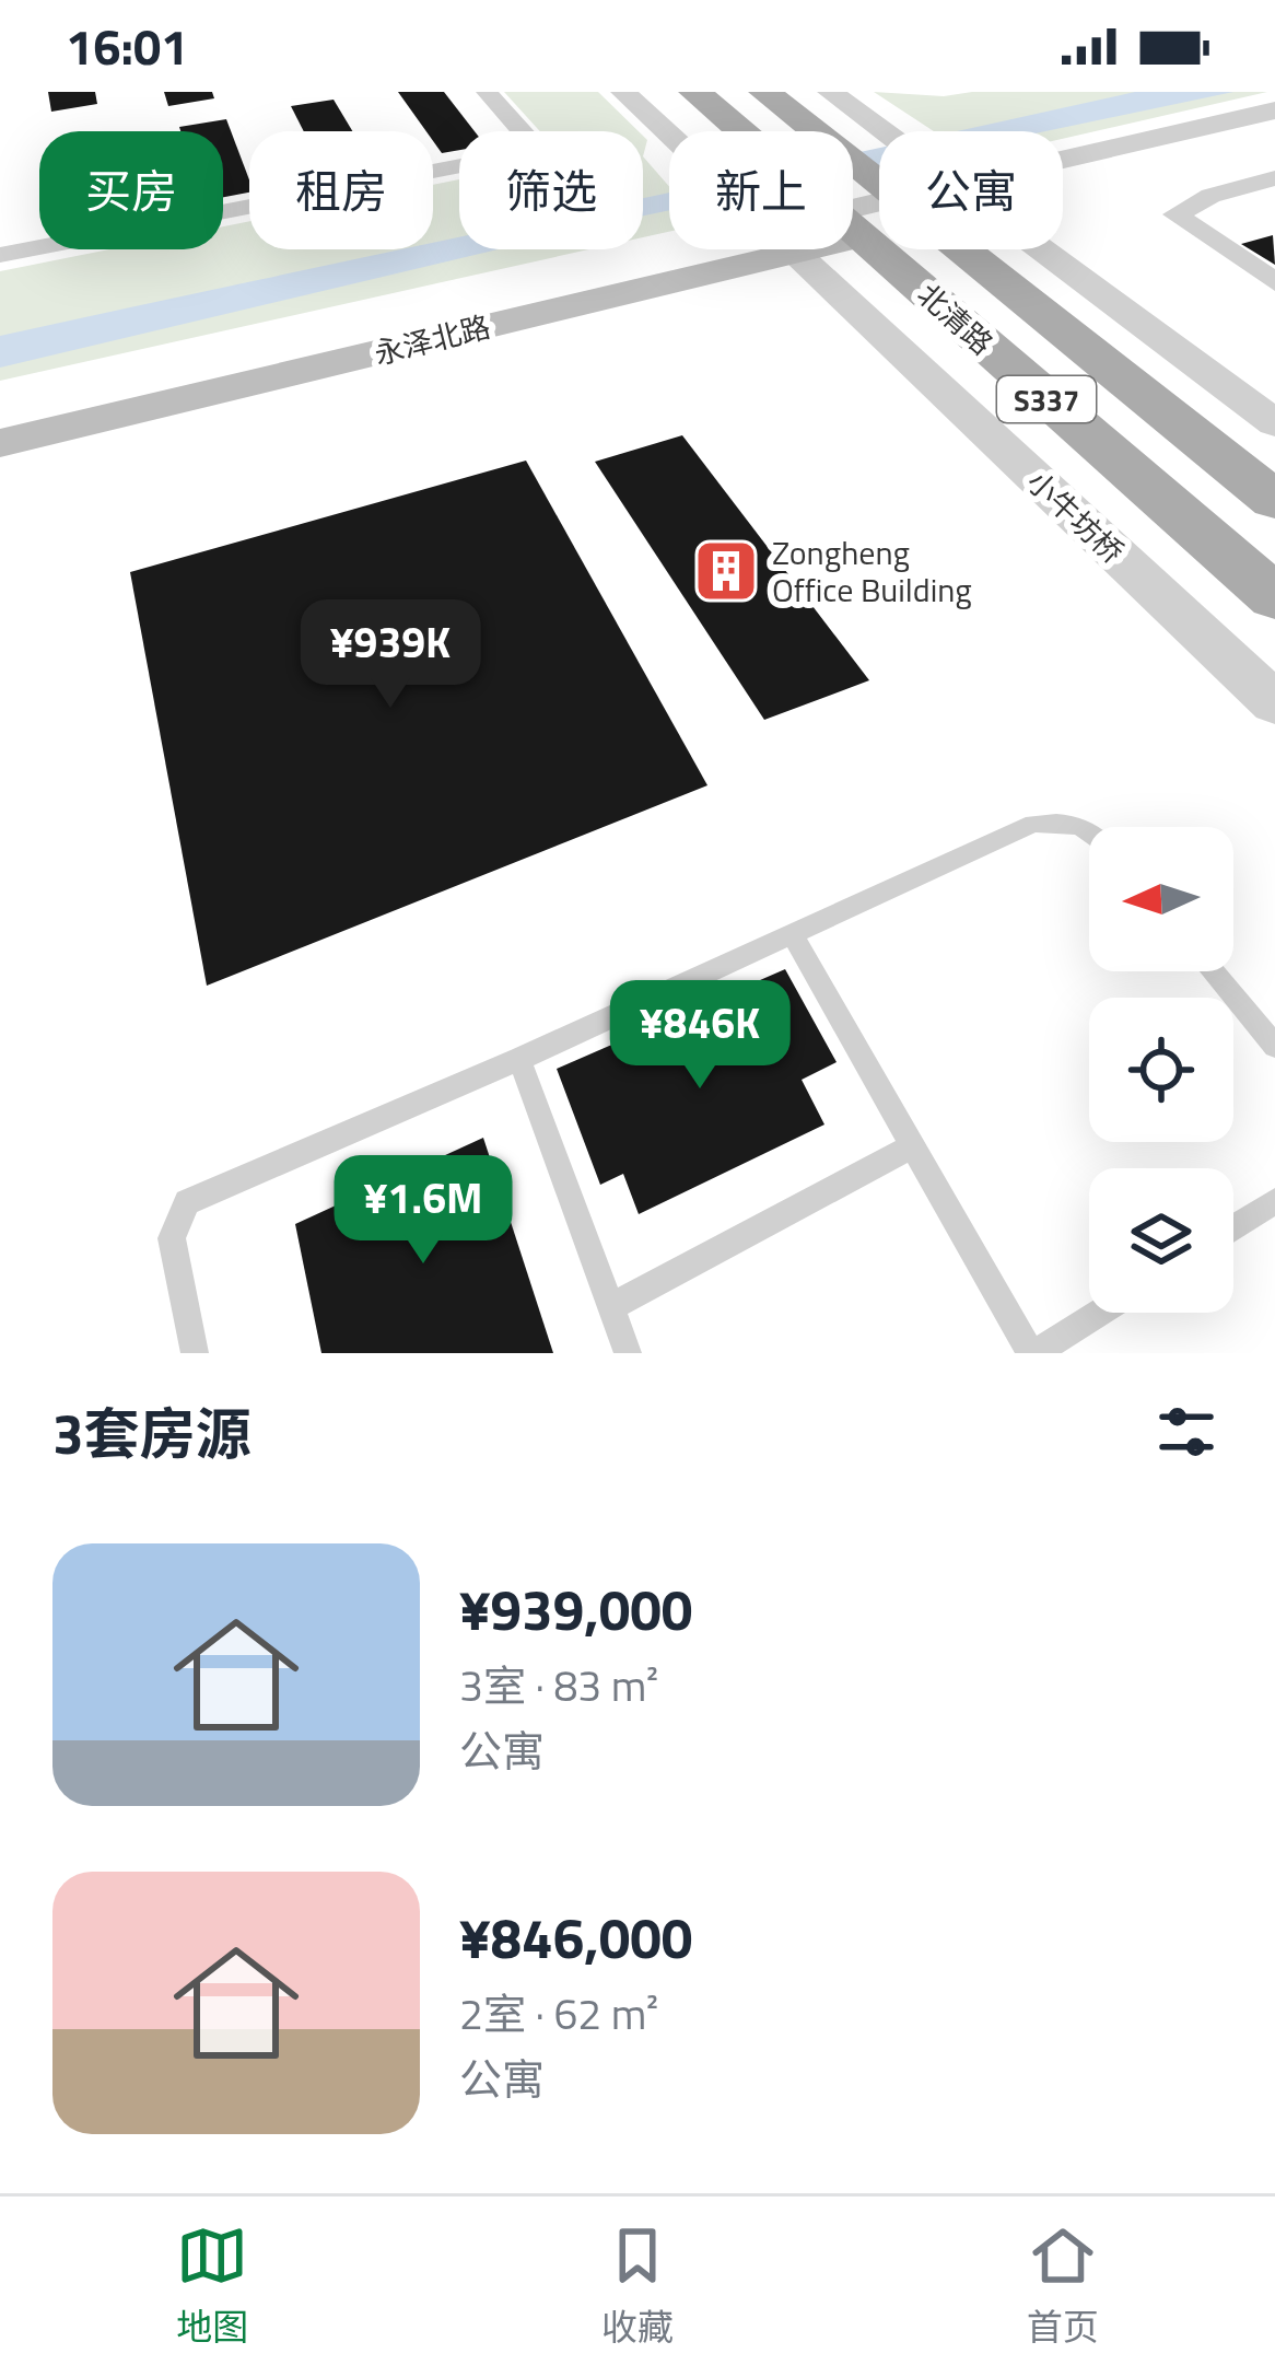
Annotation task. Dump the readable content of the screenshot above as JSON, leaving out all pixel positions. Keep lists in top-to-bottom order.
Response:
{
  "streets": {
    "main road": ["北清路", "永泽北路", "S337"],
    "street": ["小牛坊桥"]
  },
  "places": {
    "building": ["Zongheng Office Building"]
  },
  "north": "left",
  "page": {
    "status": "16:01",
    "chip": [
      "买房",
      "租房",
      "筛选",
      "新上",
      "公寓"
    ],
    "price": ["¥939K", "¥846K", "¥1.6M"],
    "heading": "3套房源",
    "list": [
      {
        "name": "¥939,000",
        "note": "3室 · 83 m² · 公寓"
      },
      {
        "name": "¥846,000",
        "note": "2室 · 62 m² · 公寓"
      }
    ],
    "tabs": ["地图", "收藏", "首页"]
  }
}
